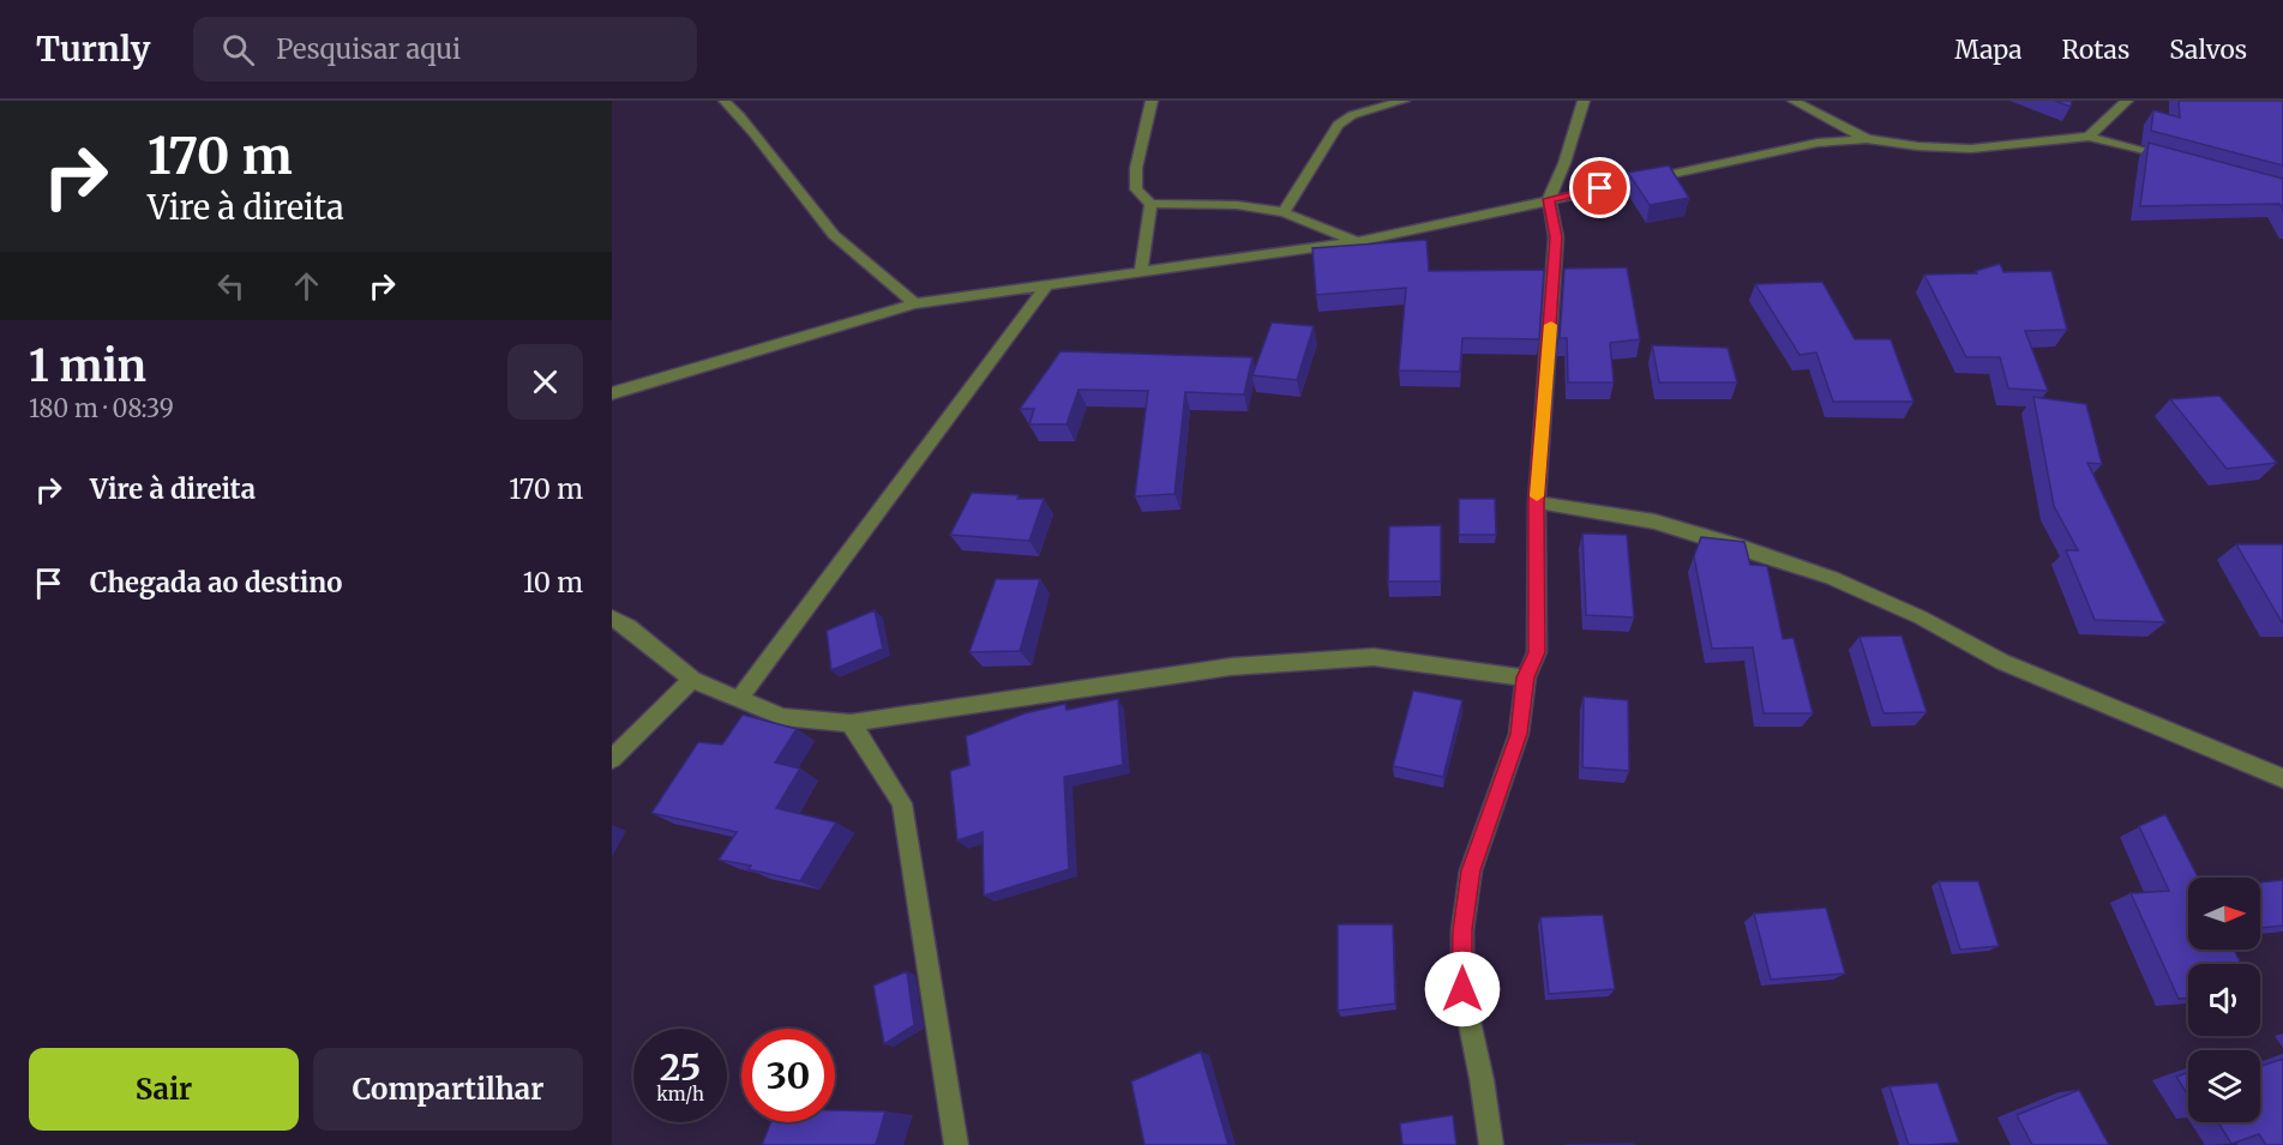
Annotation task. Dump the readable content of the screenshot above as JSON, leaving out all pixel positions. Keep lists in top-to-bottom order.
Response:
{
  "north": "right",
  "page": {
    "header": "Turnly",
    "search": "Pesquisar aqui",
    "nav": ["Mapa", "Rotas", "Salvos"],
    "turn": ["170 m", "Vire à direita"],
    "heading": ["1 min", "180 m · 08:39"],
    "list": [
      {
        "name": "Vire à direita",
        "value": "170 m"
      },
      {
        "name": "Chegada ao destino",
        "value": "10 m"
      }
    ],
    "speed": "25 km/h",
    "limit": "30",
    "buttons": ["Sair", "Compartilhar"]
  }
}
